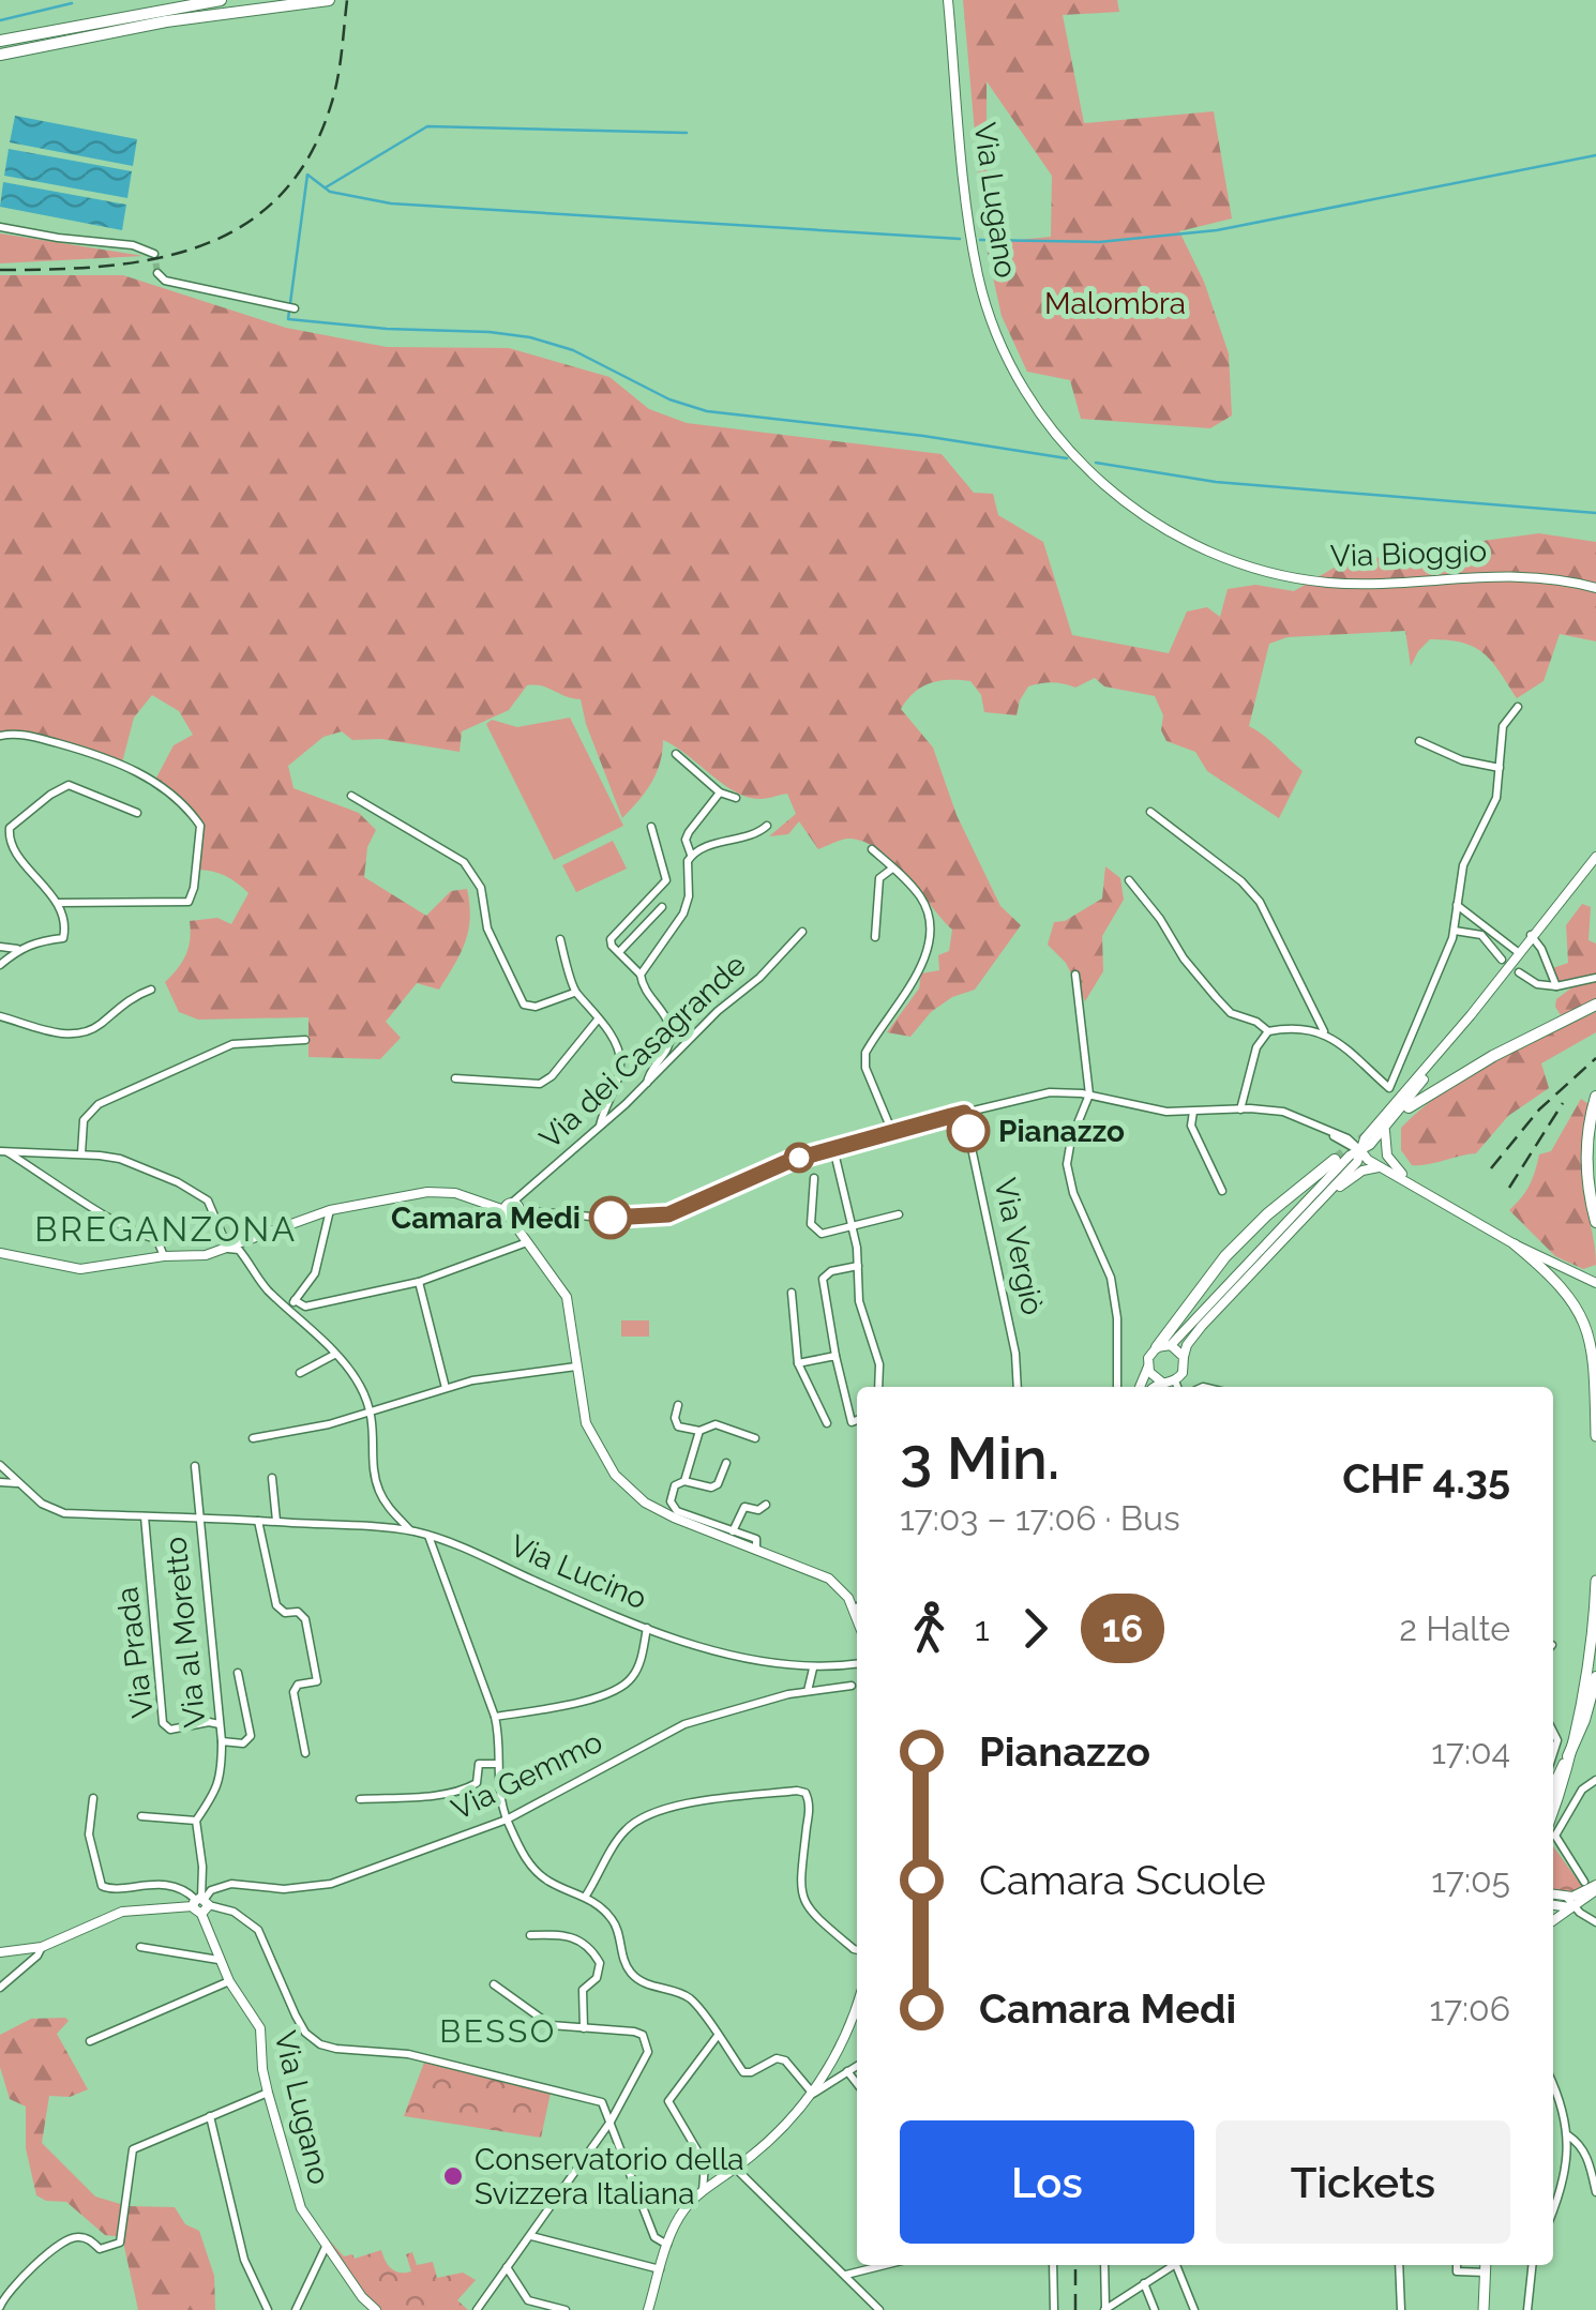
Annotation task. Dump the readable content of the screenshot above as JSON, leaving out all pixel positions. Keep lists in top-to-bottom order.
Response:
{
  "streets": {
    "main road": ["Via Lugano", "Via Bioggio"],
    "street": [
      "Via dei Casagrande",
      "Via Vergiò",
      "Via Lucino",
      "Via al Moretto",
      "Via Prada",
      "Via Gemmo"
    ]
  },
  "crossings": [
    ["Via Lugano", "Via Bioggio"],
    ["Via Lugano", "Via Gemmo"],
    ["Via Lucino", "Via al Moretto"],
    ["Via Lucino", "Via Prada"],
    ["Via al Moretto", "Via Prada"]
  ],
  "districts": ["BREGANZONA", "BESSO"],
  "parks": ["Malombra"],
  "places": ["Pianazzo", "Camara Medi", "Conservatorio della Svizzera Italiana"],
  "lines": ["bus line 16"],
  "page": {
    "heading": ["3 Min.", "17:03 – 17:06 · Bus", "CHF 4.35"],
    "legs": ["1", "16", "2 Halte"],
    "list": [
      {
        "name": "Pianazzo",
        "value": "17:04"
      },
      {
        "name": "Camara Scuole",
        "value": "17:05"
      },
      {
        "name": "Camara Medi",
        "value": "17:06"
      }
    ],
    "buttons": ["Los", "Tickets"]
  }
}
